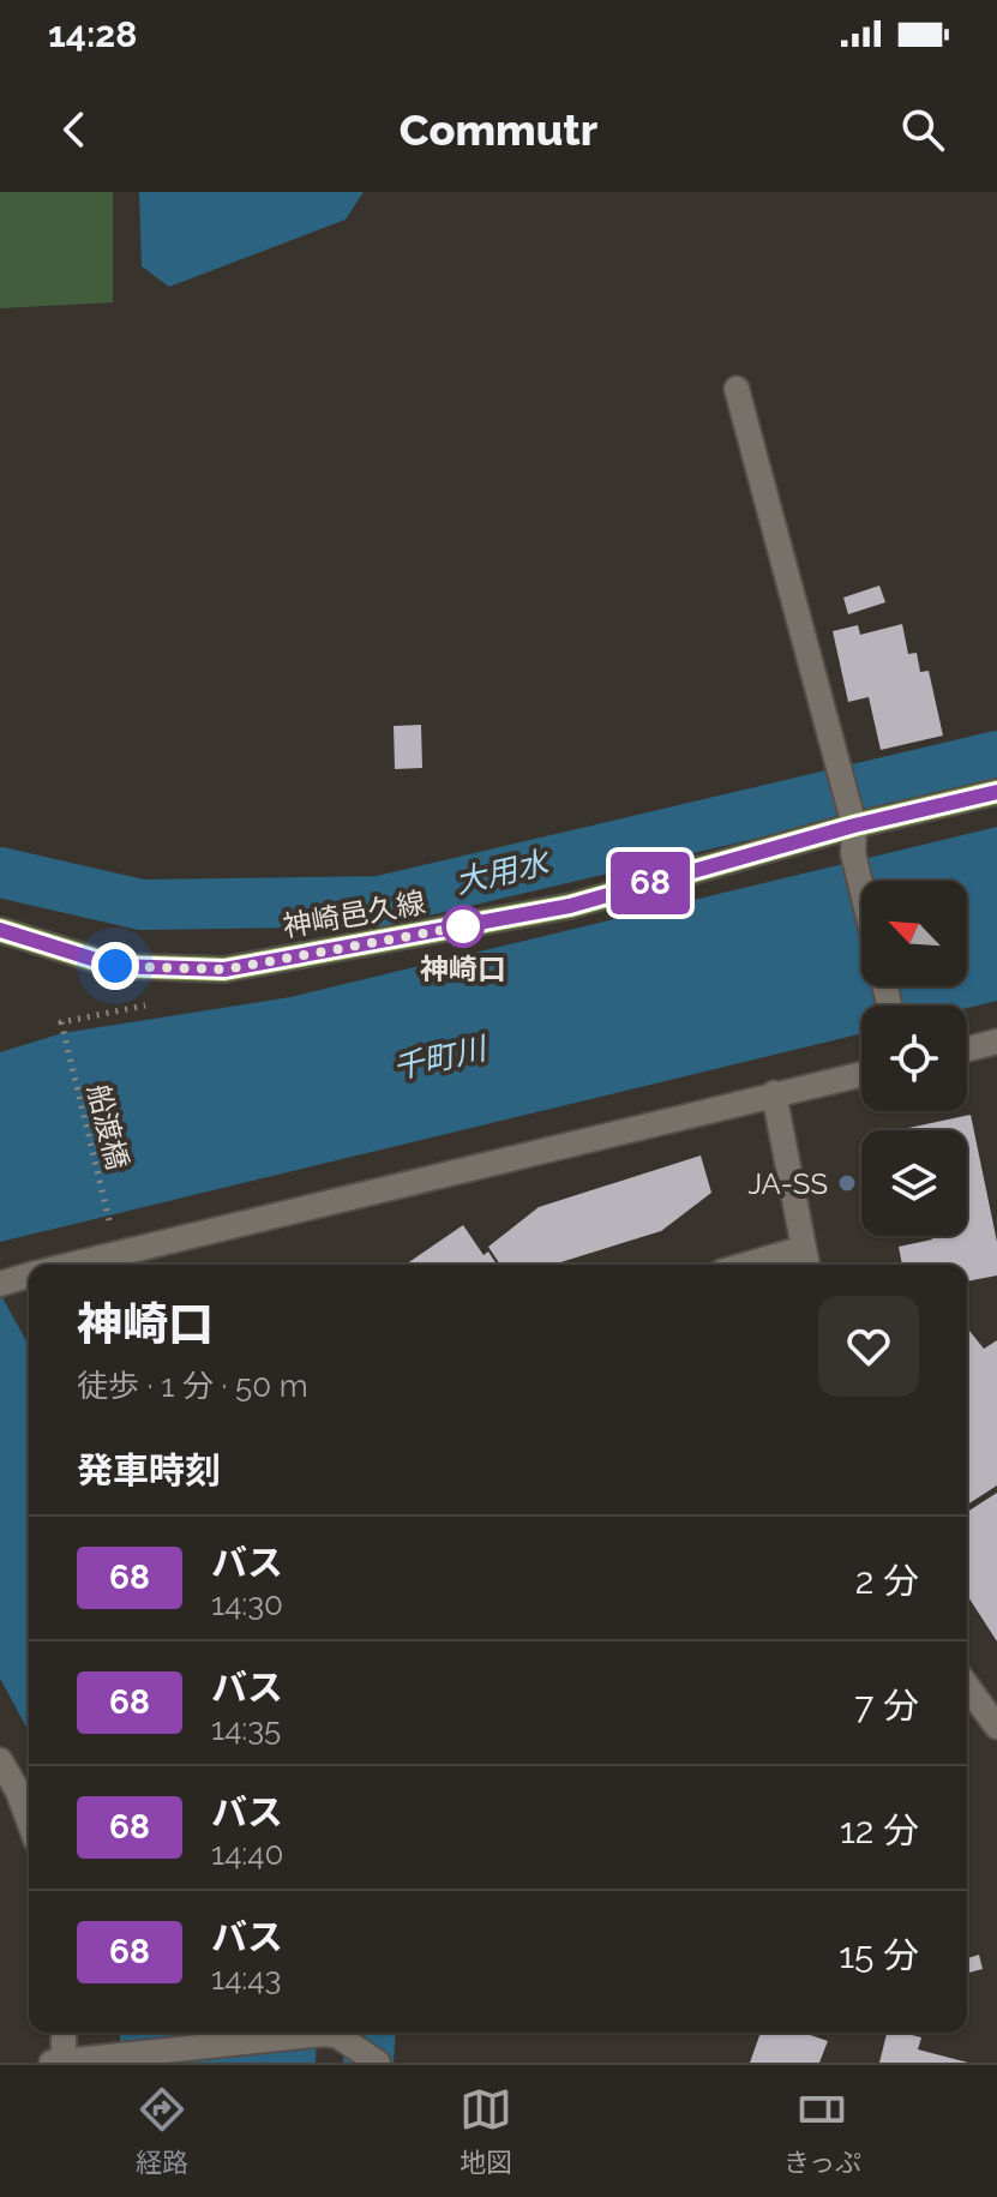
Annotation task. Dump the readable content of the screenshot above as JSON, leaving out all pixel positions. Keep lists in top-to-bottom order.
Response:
{
  "streets": {
    "main road": ["神崎邑久線"],
    "path": ["船渡橋"]
  },
  "water": ["大用水", "千町川"],
  "places": ["神崎口", "JA-SS"],
  "lines": ["bus line 68"],
  "north": "top left",
  "page": {
    "status": "14:28",
    "header": "Commutr",
    "on_map": "68",
    "heading": [
      ["神崎口", "徒歩 · 1 分 · 50 m"],
      "発車時刻"
    ],
    "list": [
      {
        "mark": "68",
        "name": "バス",
        "note": "14:30",
        "value": "2 分"
      },
      {
        "mark": "68",
        "name": "バス",
        "note": "14:35",
        "value": "7 分"
      },
      {
        "mark": "68",
        "name": "バス",
        "note": "14:40",
        "value": "12 分"
      },
      {
        "mark": "68",
        "name": "バス",
        "note": "14:43",
        "value": "15 分"
      }
    ],
    "tabs": ["経路", "地図", "きっぷ"]
  }
}
